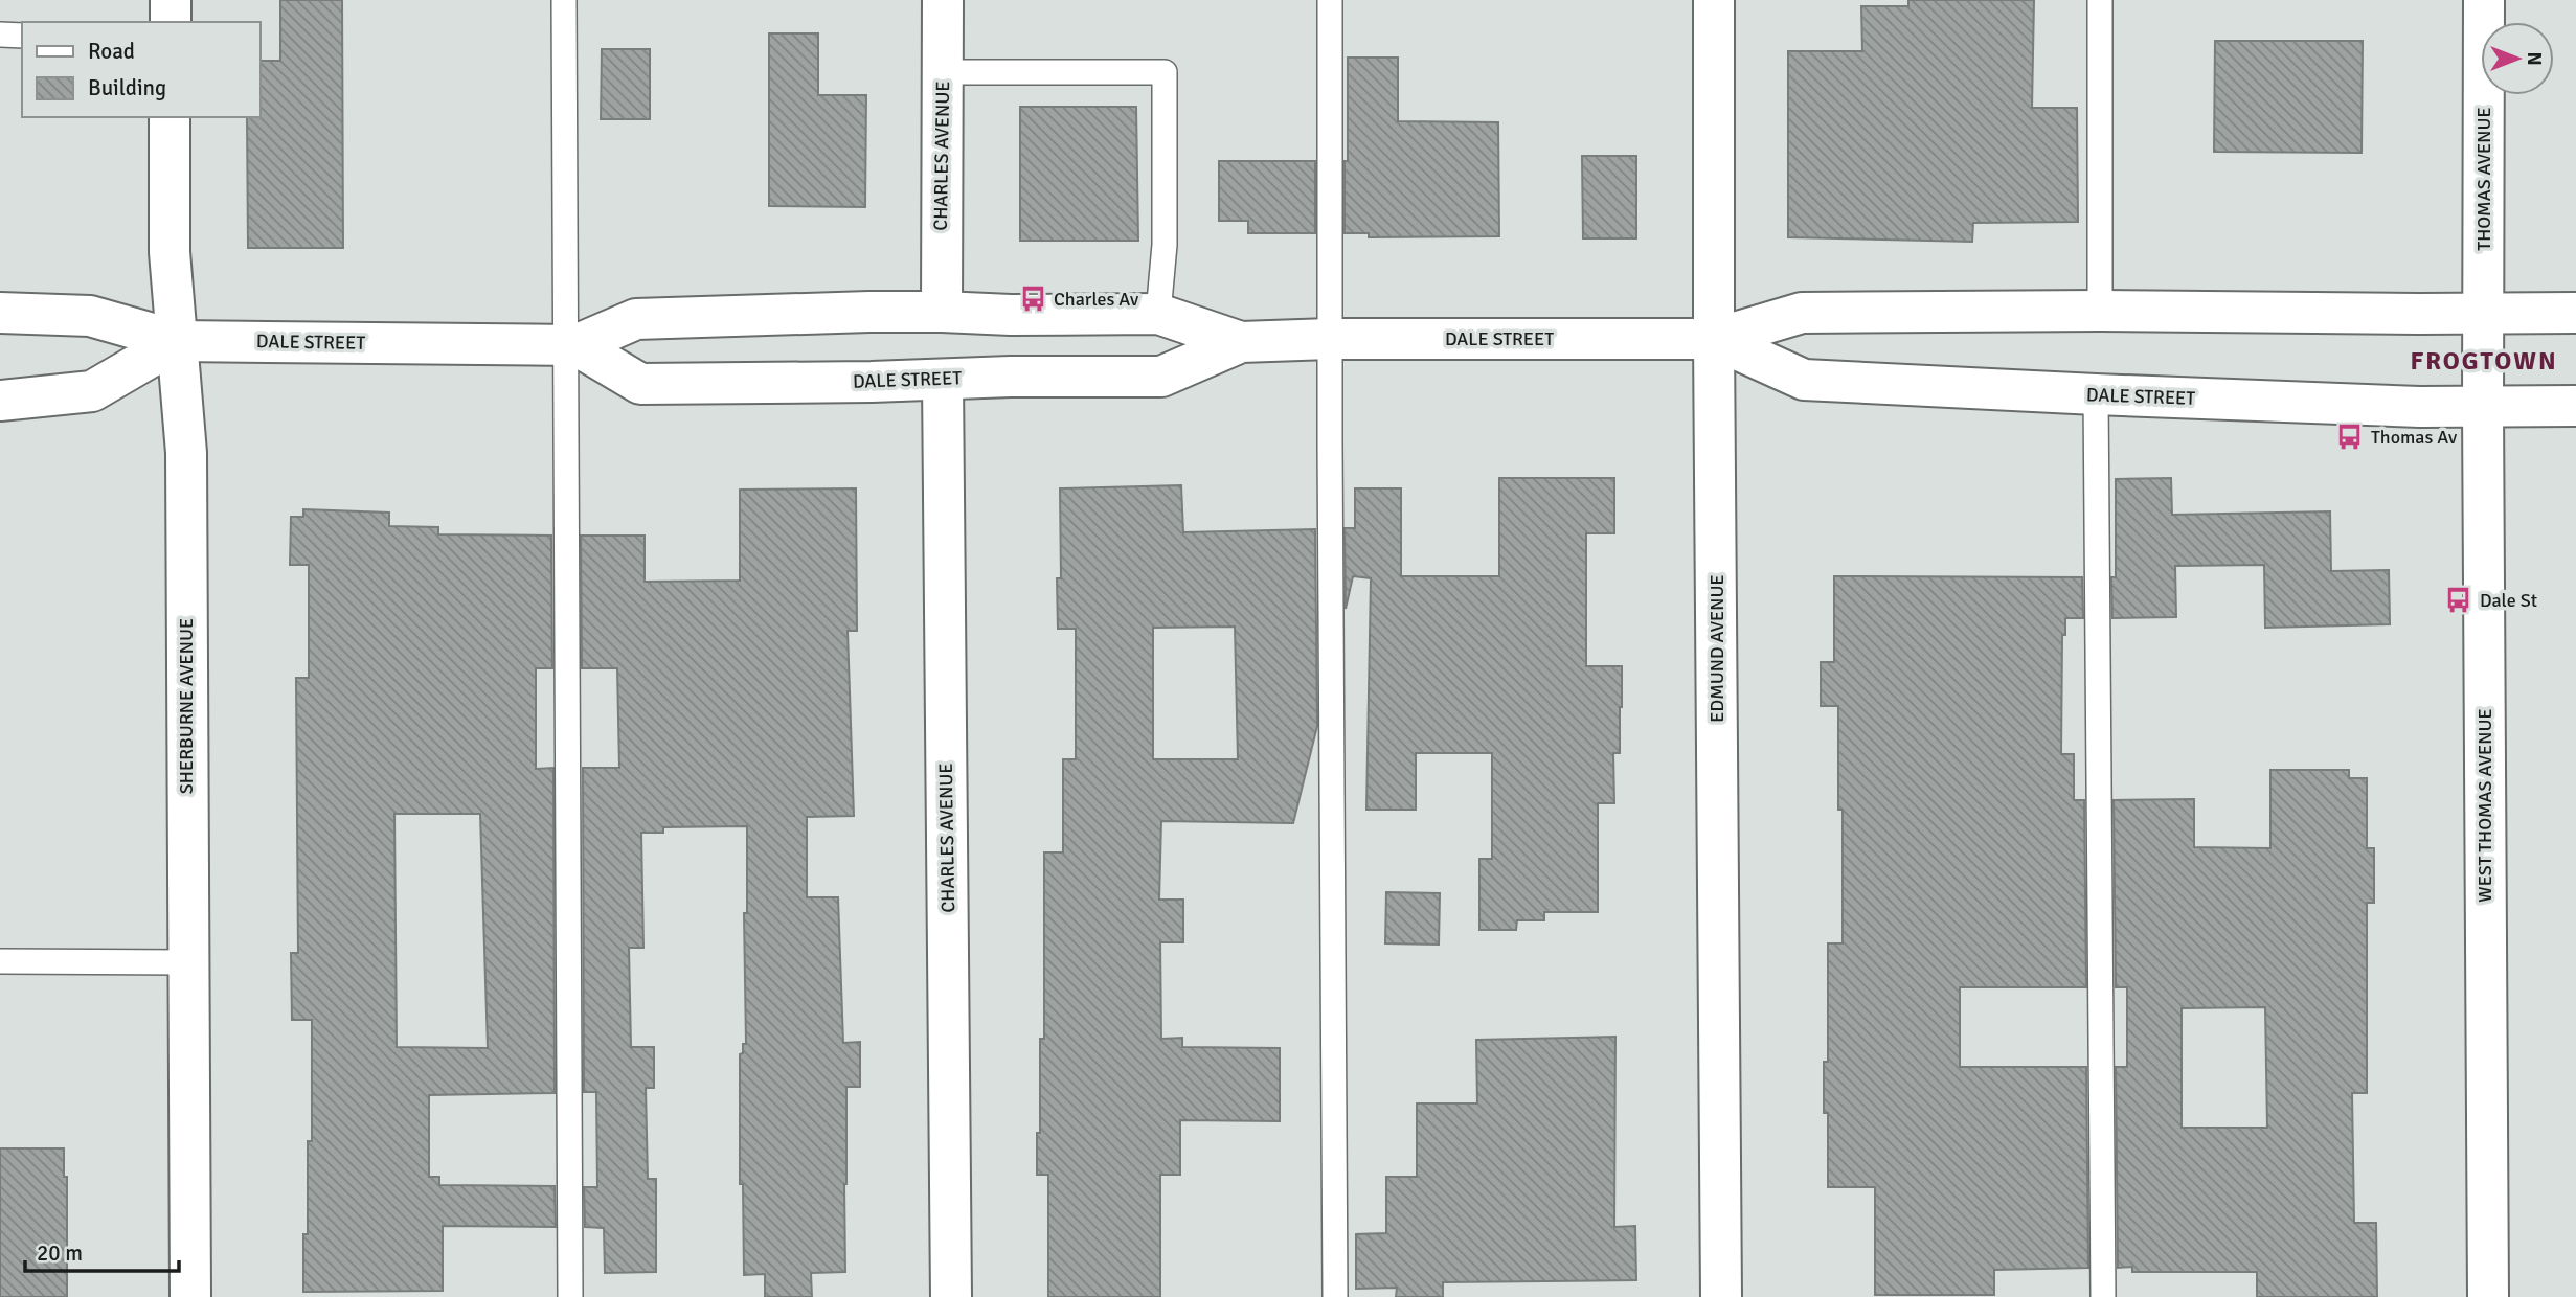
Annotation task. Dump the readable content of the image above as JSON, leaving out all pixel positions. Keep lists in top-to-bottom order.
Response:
{
  "streets": {
    "street": [
      "CHARLES AVENUE",
      "THOMAS AVENUE",
      "DALE STREET",
      "EDMUND AVENUE",
      "SHERBURNE AVENUE",
      "WEST THOMAS AVENUE"
    ]
  },
  "crossings": [
    ["CHARLES AVENUE", "DALE STREET"],
    ["THOMAS AVENUE", "DALE STREET"],
    ["THOMAS AVENUE", "WEST THOMAS AVENUE"],
    ["DALE STREET", "EDMUND AVENUE"],
    ["DALE STREET", "SHERBURNE AVENUE"],
    ["DALE STREET", "WEST THOMAS AVENUE"]
  ],
  "districts": ["FROGTOWN"],
  "places": {
    "bus stop": ["Charles Av", "Thomas Av", "Dale St"]
  },
  "legend": ["Road", "Building"],
  "scale_bar": "20 m",
  "north": "right"
}
